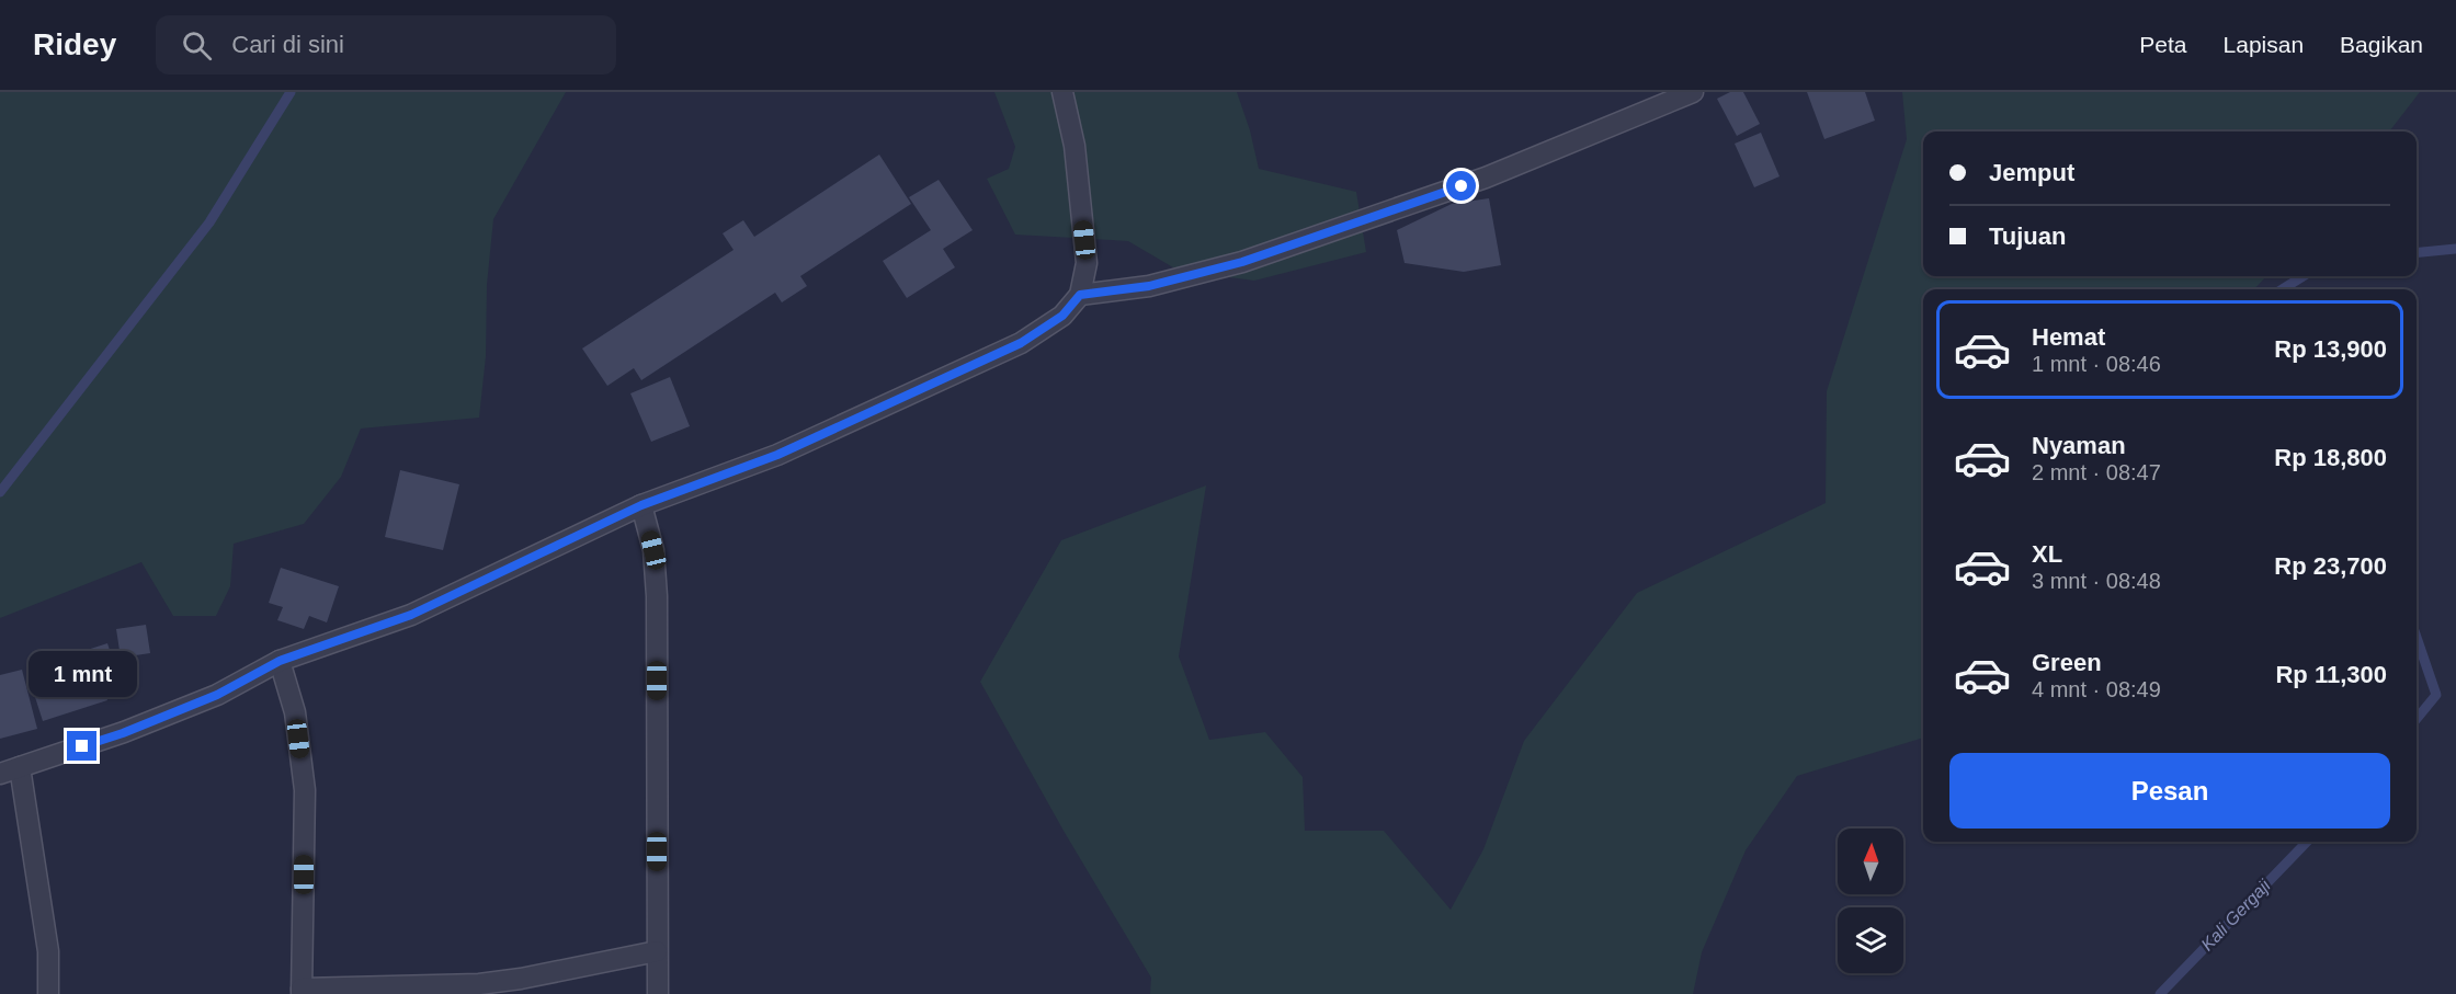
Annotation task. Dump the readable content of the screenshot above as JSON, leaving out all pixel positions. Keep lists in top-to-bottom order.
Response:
{
  "water": ["Kali Gergaji"],
  "north": "top",
  "page": {
    "header": "Ridey",
    "search": "Cari di sini",
    "nav": ["Peta", "Lapisan", "Bagikan"],
    "banner": ["Jemput", "Tujuan"],
    "list": [
      {
        "name": "Hemat",
        "note": "1 mnt · 08:46",
        "value": "Rp 13,900"
      },
      {
        "name": "Nyaman",
        "note": "2 mnt · 08:47",
        "value": "Rp 18,800"
      },
      {
        "name": "XL",
        "note": "3 mnt · 08:48",
        "value": "Rp 23,700"
      },
      {
        "name": "Green",
        "note": "4 mnt · 08:49",
        "value": "Rp 11,300"
      }
    ],
    "bubble": "1 mnt",
    "buttons": "Pesan"
  }
}
